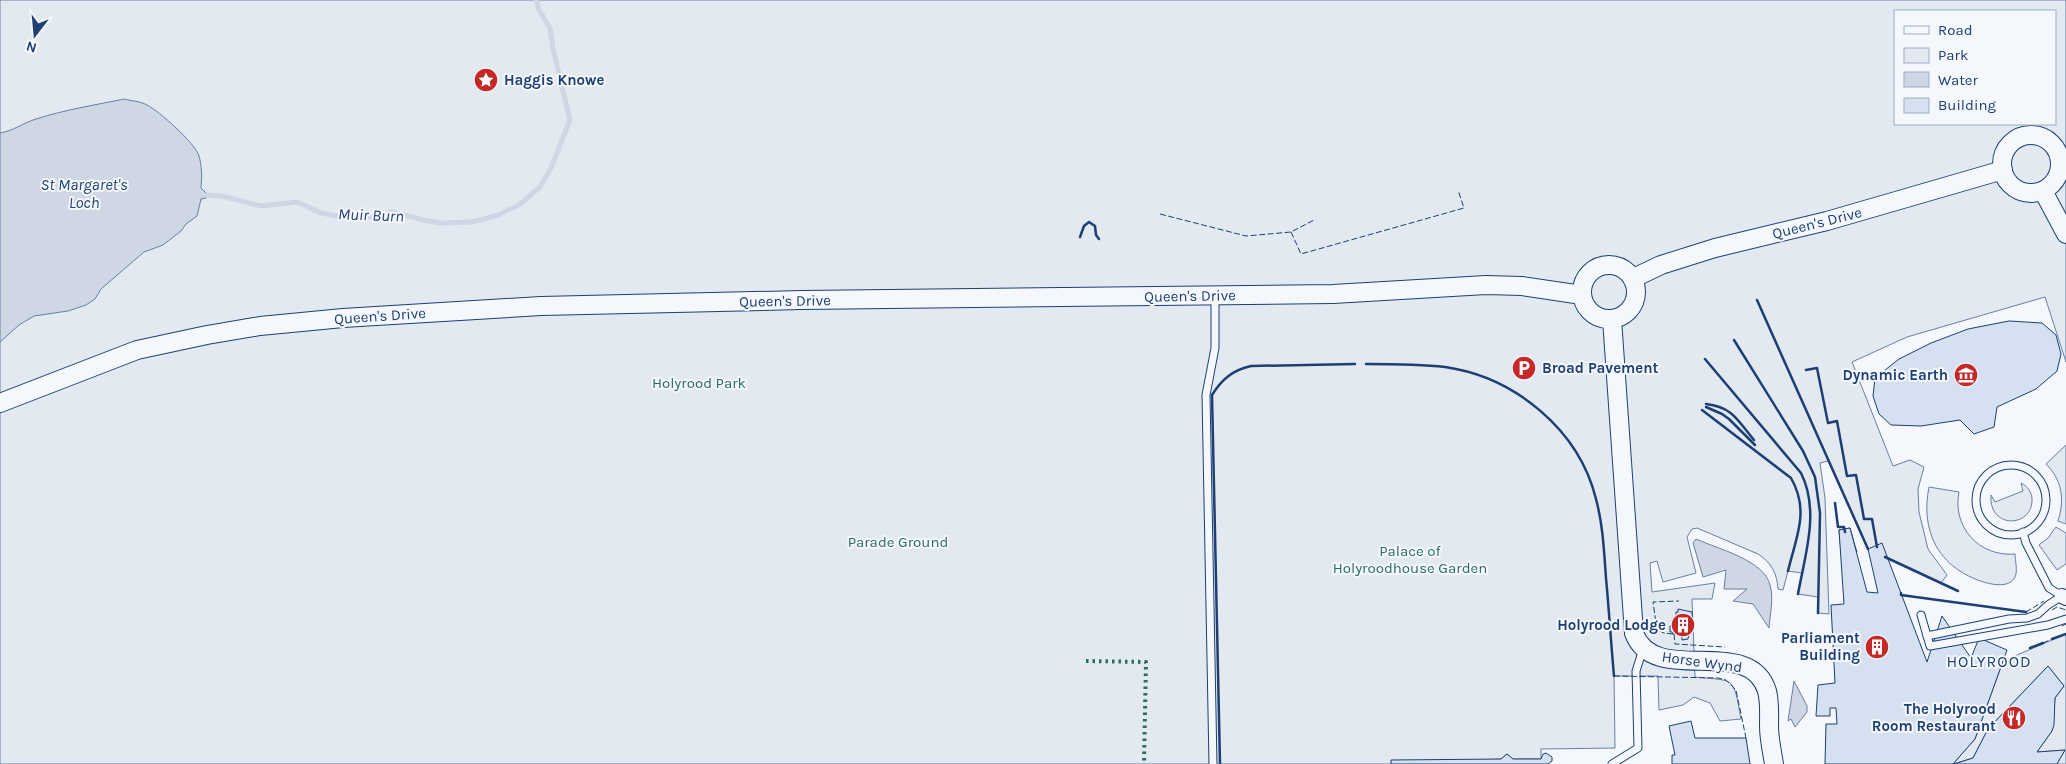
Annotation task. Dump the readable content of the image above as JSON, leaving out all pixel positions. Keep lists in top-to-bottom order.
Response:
{
  "streets": {
    "street": ["Queen's Drive", "Horse Wynd"]
  },
  "districts": ["HOLYROOD"],
  "water": ["St Margaret's Loch", "Muir Burn"],
  "parks": ["Holyrood Park", "Parade Ground", "Palace of Holyroodhouse Garden"],
  "places": {
    "place": ["Haggis Knowe"],
    "parking": ["Broad Pavement"],
    "museum": ["Dynamic Earth"],
    "building": ["Holyrood Lodge", "Parliament Building"],
    "restaurant": ["The Holyrood Room Restaurant"]
  },
  "legend": [
    "Road",
    "Park",
    "Water",
    "Building"
  ],
  "north": "bottom"
}
